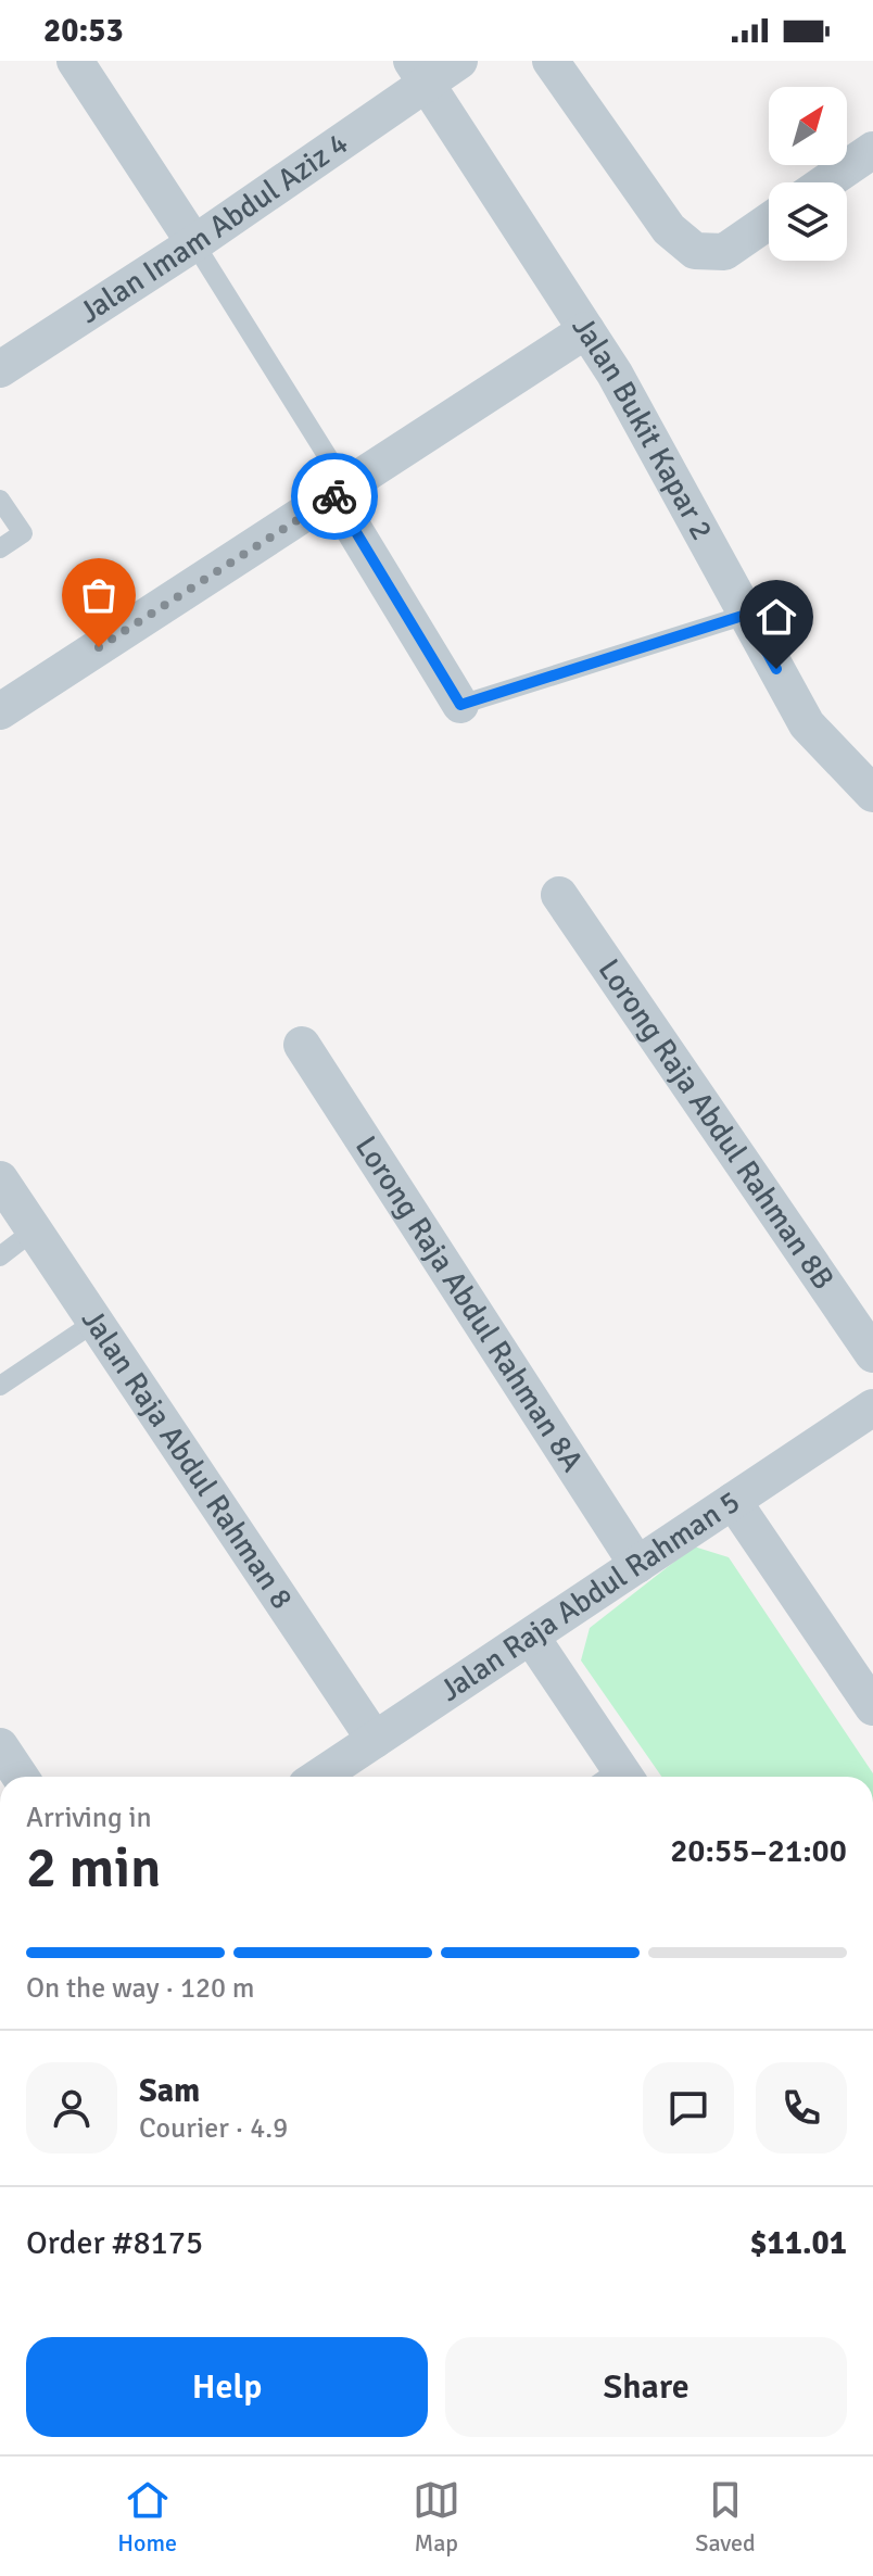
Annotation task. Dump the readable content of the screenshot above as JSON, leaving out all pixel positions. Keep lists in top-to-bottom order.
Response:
{
  "streets": {
    "street": [
      "Jalan Imam Abdul Aziz 4",
      "Jalan Bukit Kapar 2",
      "Lorong Raja Abdul Rahman 8B",
      "Lorong Raja Abdul Rahman 8A",
      "Jalan Raja Abdul Rahman 8",
      "Jalan Raja Abdul Rahman 5"
    ]
  },
  "crossings": [
    ["Jalan Imam Abdul Aziz 4", "Jalan Bukit Kapar 2"],
    ["Lorong Raja Abdul Rahman 8A", "Jalan Raja Abdul Rahman 5"],
    ["Jalan Raja Abdul Rahman 8", "Jalan Raja Abdul Rahman 5"]
  ],
  "north": "top right",
  "page": {
    "status": "20:53",
    "heading": ["2 min", "Arriving in", "20:55–21:00"],
    "panel": [
      "Sam",
      "Courier · 4.9",
      "Order #8175",
      "$11.01"
    ],
    "bar": "On the way · 120 m",
    "buttons": ["Help", "Share"],
    "tabs": ["Home", "Map", "Saved"]
  }
}
